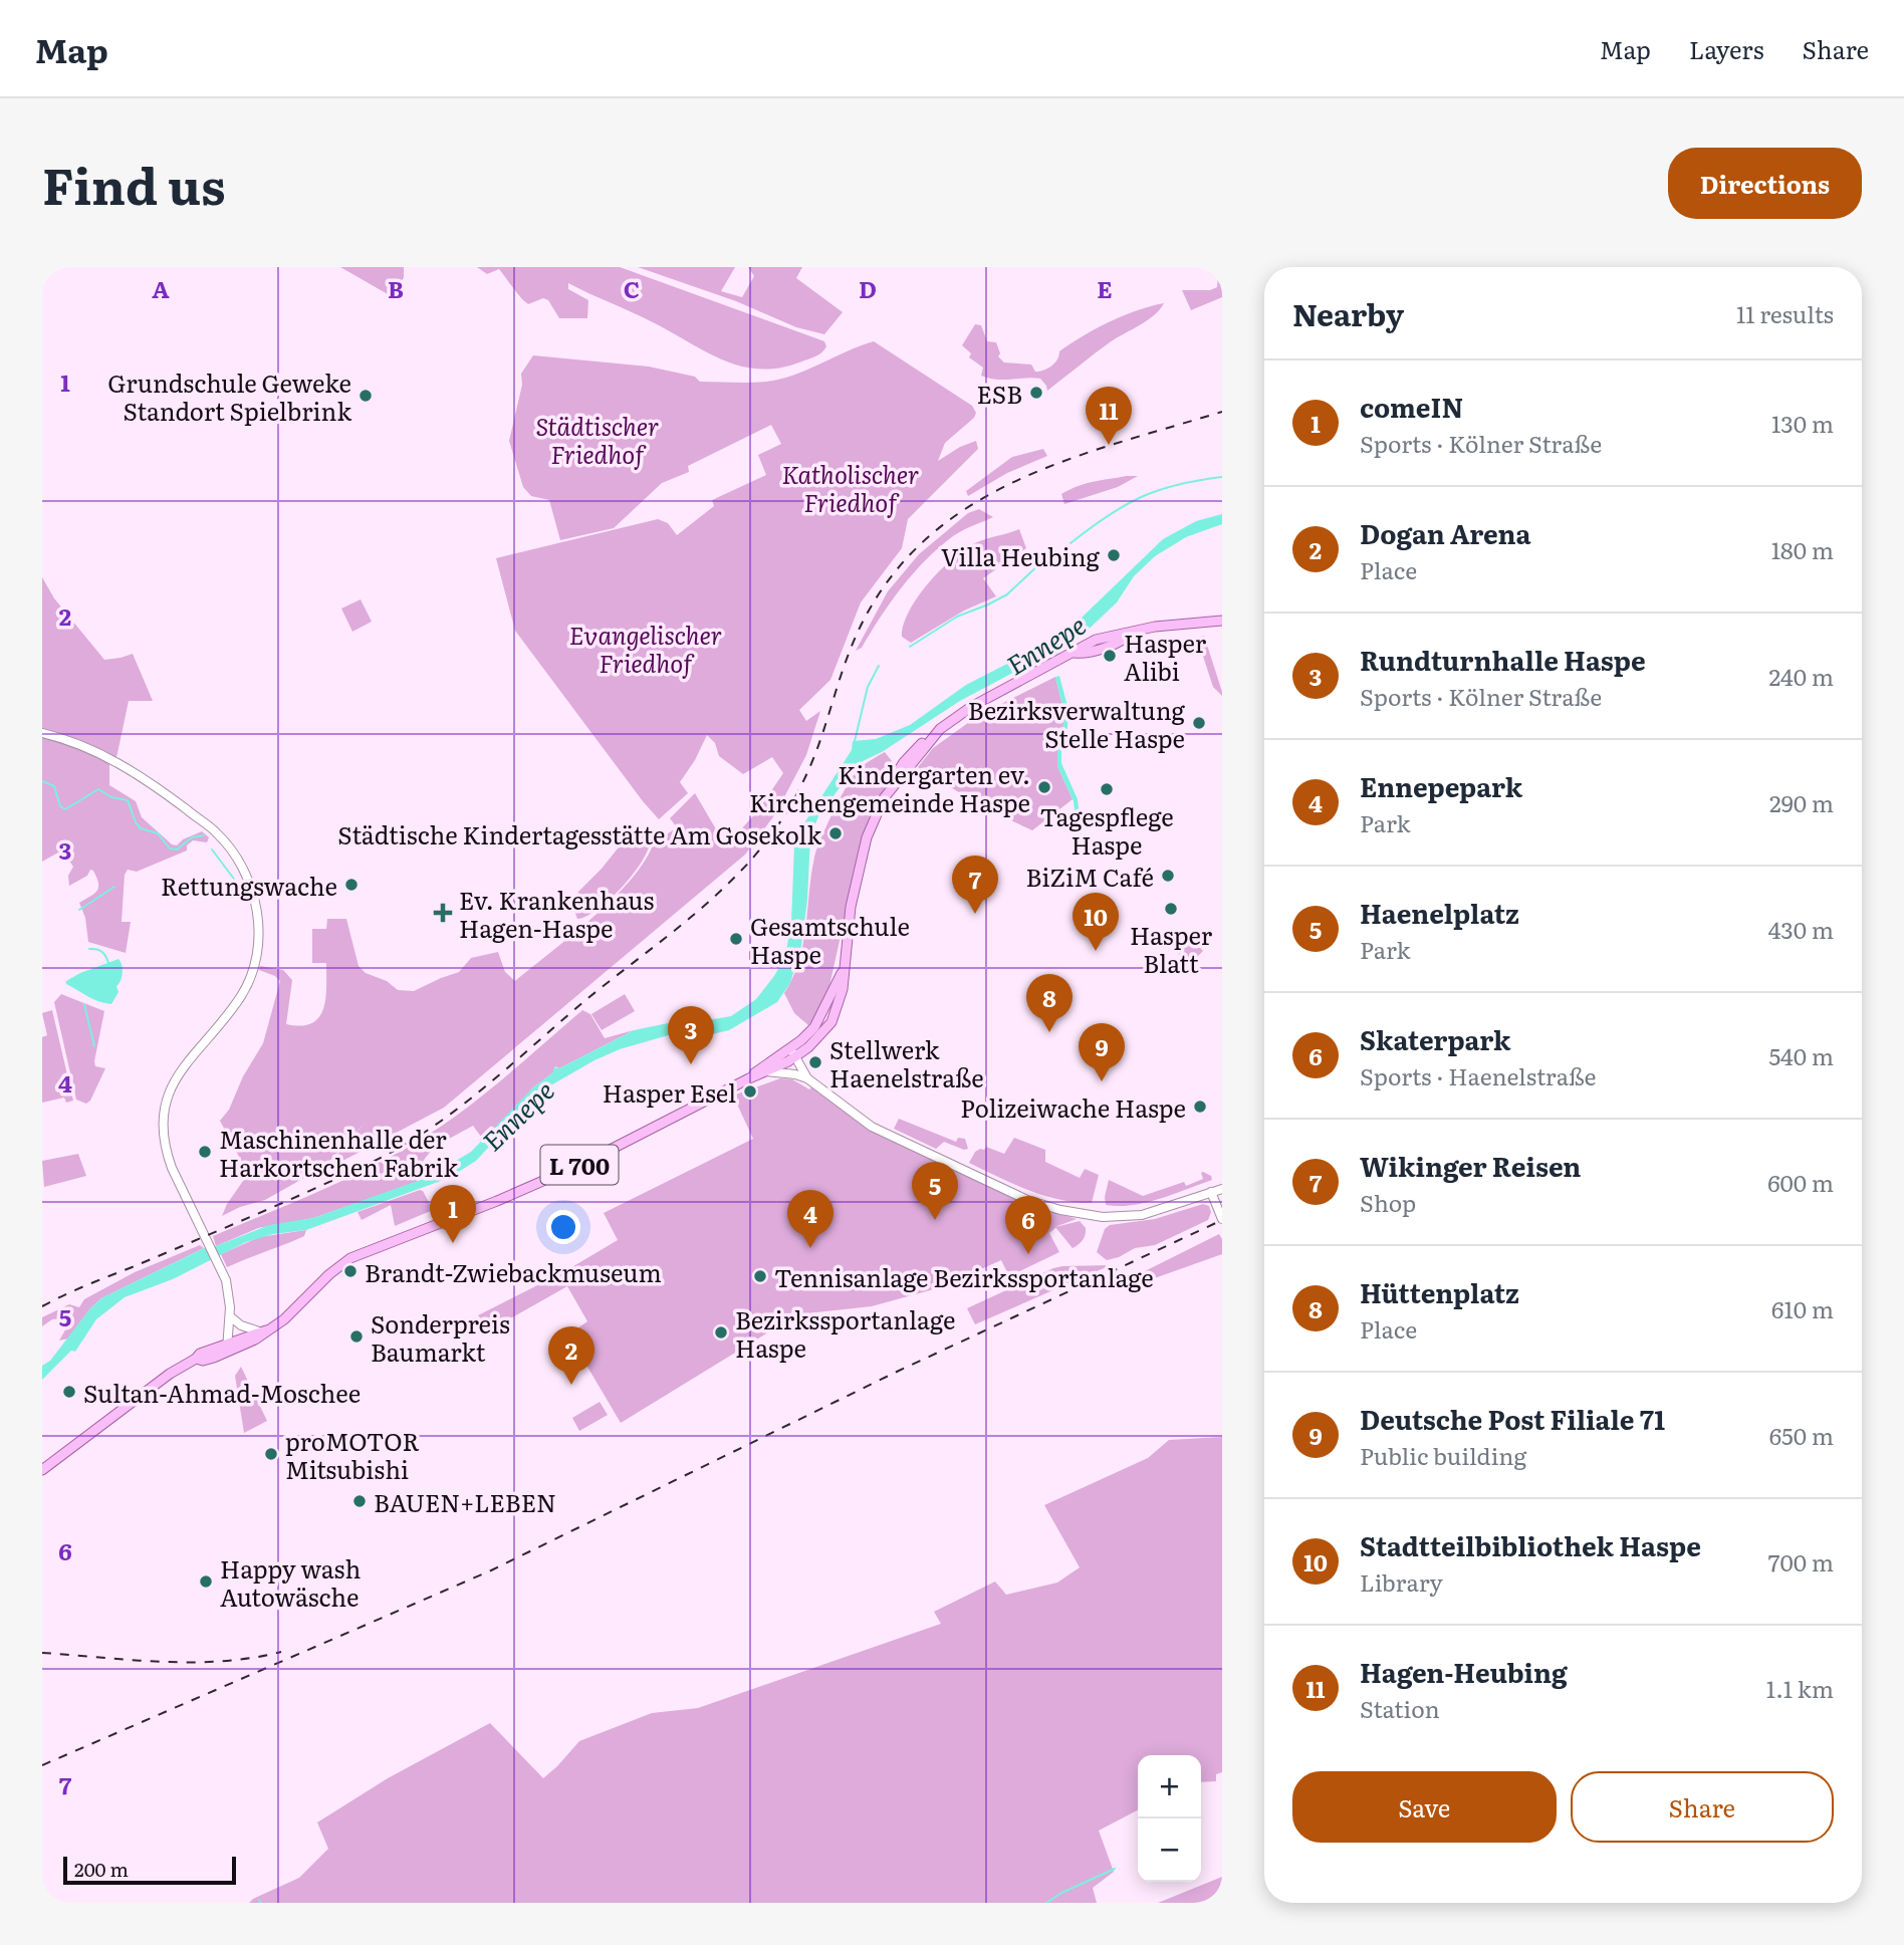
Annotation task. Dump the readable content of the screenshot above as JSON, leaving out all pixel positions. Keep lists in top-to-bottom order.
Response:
{
  "streets": {
    "main road": ["L 700"]
  },
  "water": ["Ennepe"],
  "parks": ["Städtischer Friedhof", "Katholischer Friedhof", "Evangelischer Friedhof"],
  "places": {
    "other": [
      "ESB",
      "Grundschule Geweke Standort Spielbrink",
      "Villa Heubing",
      "Hasper Alibi",
      "Bezirksverwaltung Stelle Haspe",
      "Kindergarten ev. Kirchengemeinde Haspe",
      "Tagespflege Haspe",
      "Städtische Kindertagesstätte Am Gosekolk",
      "BiZiM Café",
      "Rettungswache",
      "Hasper Blatt",
      "Gesamtschule Haspe",
      "Stellwerk Haenelstraße",
      "Hasper Esel",
      "Polizeiwache Haspe",
      "Maschinenhalle der Harkortschen Fabrik",
      "Brandt-Zwiebackmuseum",
      "Tennisanlage Bezirkssportanlage",
      "Bezirkssportanlage Haspe",
      "Sonderpreis Baumarkt",
      "Sultan-Ahmad-Moschee",
      "proMOTOR Mitsubishi",
      "BAUEN+LEBEN",
      "Happy wash Autowäsche"
    ],
    "health": ["Ev. Krankenhaus Hagen-Haspe"]
  },
  "scale_bar": "200 m",
  "page": {
    "header": "Map",
    "nav": ["Map", "Layers", "Share"],
    "title": "Find us",
    "buttons": [
      "Directions",
      ["Save", "Share"]
    ],
    "heading": ["Nearby", "11 results"],
    "list": [
      {
        "mark": "1",
        "name": "comeIN",
        "note": "Sports · Kölner Straße",
        "value": "130 m"
      },
      {
        "mark": "2",
        "name": "Dogan Arena",
        "note": "Place",
        "value": "180 m"
      },
      {
        "mark": "3",
        "name": "Rundturnhalle Haspe",
        "note": "Sports · Kölner Straße",
        "value": "240 m"
      },
      {
        "mark": "4",
        "name": "Ennepepark",
        "note": "Park",
        "value": "290 m"
      },
      {
        "mark": "5",
        "name": "Haenelplatz",
        "note": "Park",
        "value": "430 m"
      },
      {
        "mark": "6",
        "name": "Skaterpark",
        "note": "Sports · Haenelstraße",
        "value": "540 m"
      },
      {
        "mark": "7",
        "name": "Wikinger Reisen",
        "note": "Shop",
        "value": "600 m"
      },
      {
        "mark": "8",
        "name": "Hüttenplatz",
        "note": "Place",
        "value": "610 m"
      },
      {
        "mark": "9",
        "name": "Deutsche Post Filiale 71",
        "note": "Public building",
        "value": "650 m"
      },
      {
        "mark": "10",
        "name": "Stadtteilbibliothek Haspe",
        "note": "Library",
        "value": "700 m"
      },
      {
        "mark": "11",
        "name": "Hagen-Heubing",
        "note": "Station",
        "value": "1.1 km"
      }
    ],
    "pins": [
      "11",
      "7",
      "10",
      "8",
      "3",
      "9",
      "5",
      "1",
      "4",
      "6",
      "2"
    ],
    "map_buttons": ["+", "−"],
    "scale": "200 m"
  },
  "grid": {
    "columns": [
      "A",
      "B",
      "C",
      "D",
      "E"
    ],
    "rows": [
      "1",
      "2",
      "3",
      "4",
      "5",
      "6",
      "7"
    ]
  }
}
